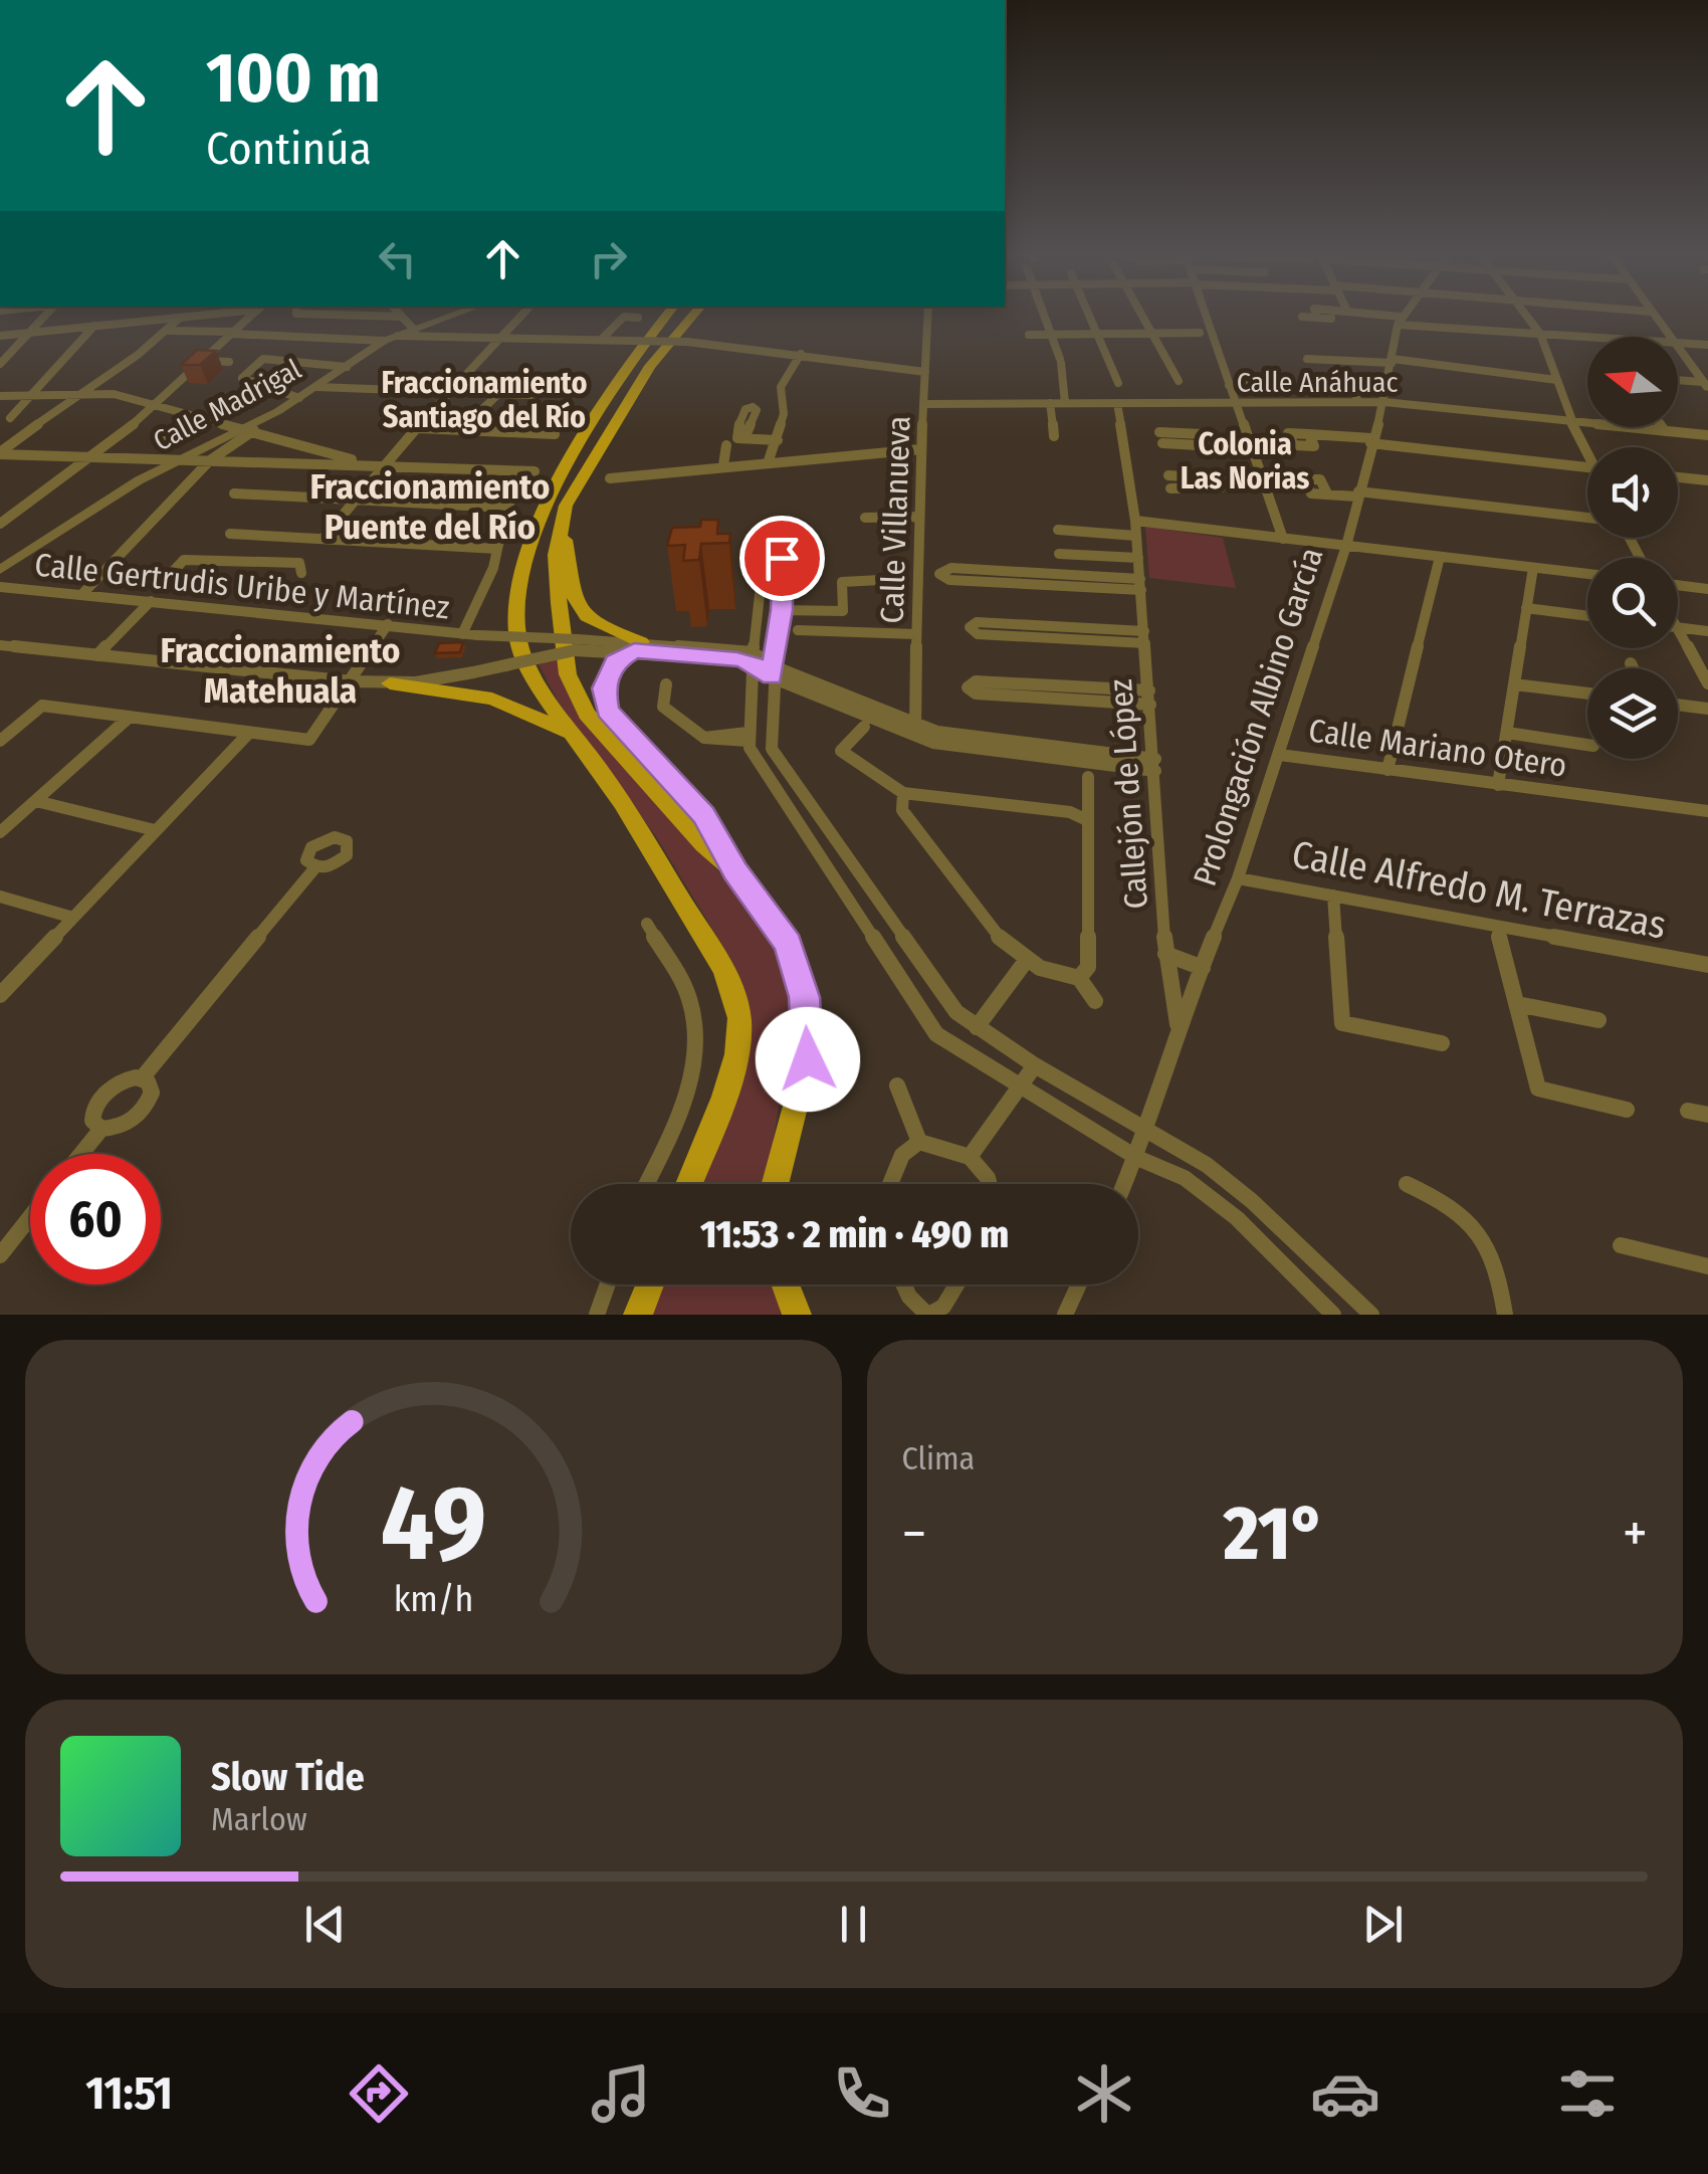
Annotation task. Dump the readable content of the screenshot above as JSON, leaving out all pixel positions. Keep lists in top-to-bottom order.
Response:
{
  "streets": {
    "street": [
      "Calle Anáhuac",
      "Calle Madrigal",
      "Calle Villanueva",
      "Calle Gertrudis Uribe y Martínez",
      "Prolongación Albino García",
      "Calle Mariano Otero",
      "Callejón de López",
      "Calle Alfredo M. Terrazas"
    ]
  },
  "crossings": [
    ["Calle Anáhuac", "Calle Villanueva"],
    ["Calle Anáhuac", "Prolongación Albino García"],
    ["Calle Anáhuac", "Callejón de López"],
    ["Prolongación Albino García", "Calle Mariano Otero"],
    ["Prolongación Albino García", "Callejón de López"],
    ["Prolongación Albino García", "Calle Alfredo M. Terrazas"]
  ],
  "districts": [
    "Fraccionamiento Santiago del Río",
    "Colonia Las Norias",
    "Fraccionamiento Puente del Río",
    "Fraccionamiento Matehuala"
  ],
  "north": "left",
  "page": {
    "turn": ["100 m", "Continúa"],
    "limit": "60",
    "trip": "11:53 · 2 min · 490 m",
    "tile": "Clima",
    "heat": ["−", "21°", "+"],
    "song": ["Slow Tide", "Marlow"],
    "tabs": "11:51",
    "gauge": ["49", "km/h"]
  }
}
